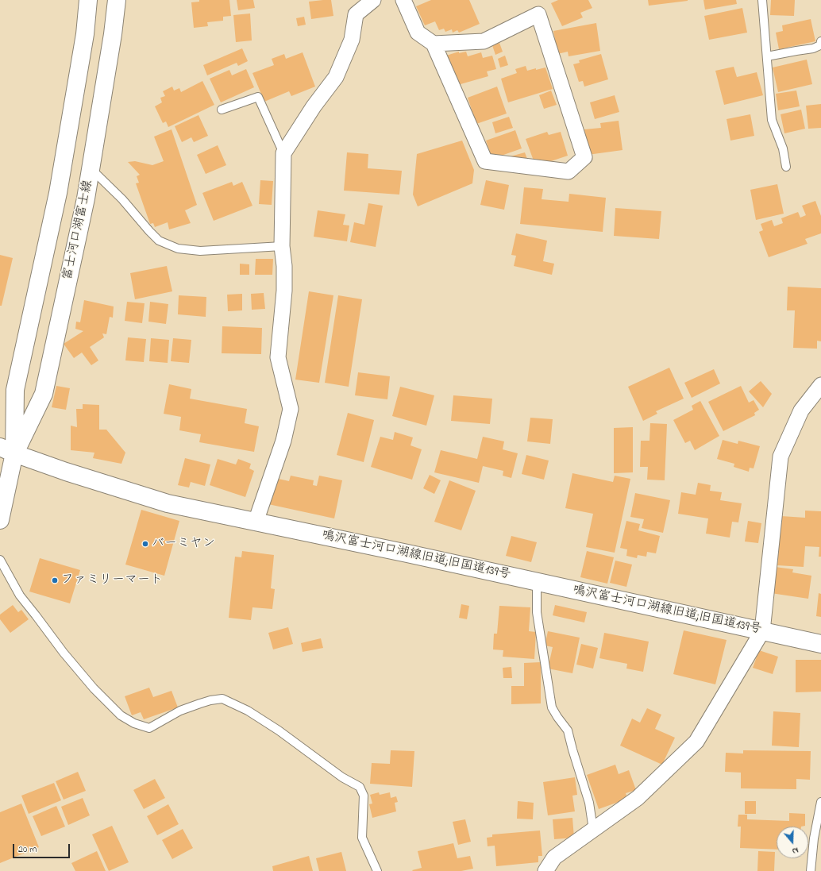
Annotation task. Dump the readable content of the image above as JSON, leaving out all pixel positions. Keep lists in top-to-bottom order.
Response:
{
  "streets": {
    "main road": ["富士河口湖富士線", "鳴沢富士河口湖線旧道;旧国道139号"]
  },
  "crossings": [
    ["富士河口湖富士線", "鳴沢富士河口湖線旧道;旧国道139号"]
  ],
  "places": ["バーミヤン", "ファミリーマート"],
  "scale_bar": "20 m",
  "north": "bottom"
}
